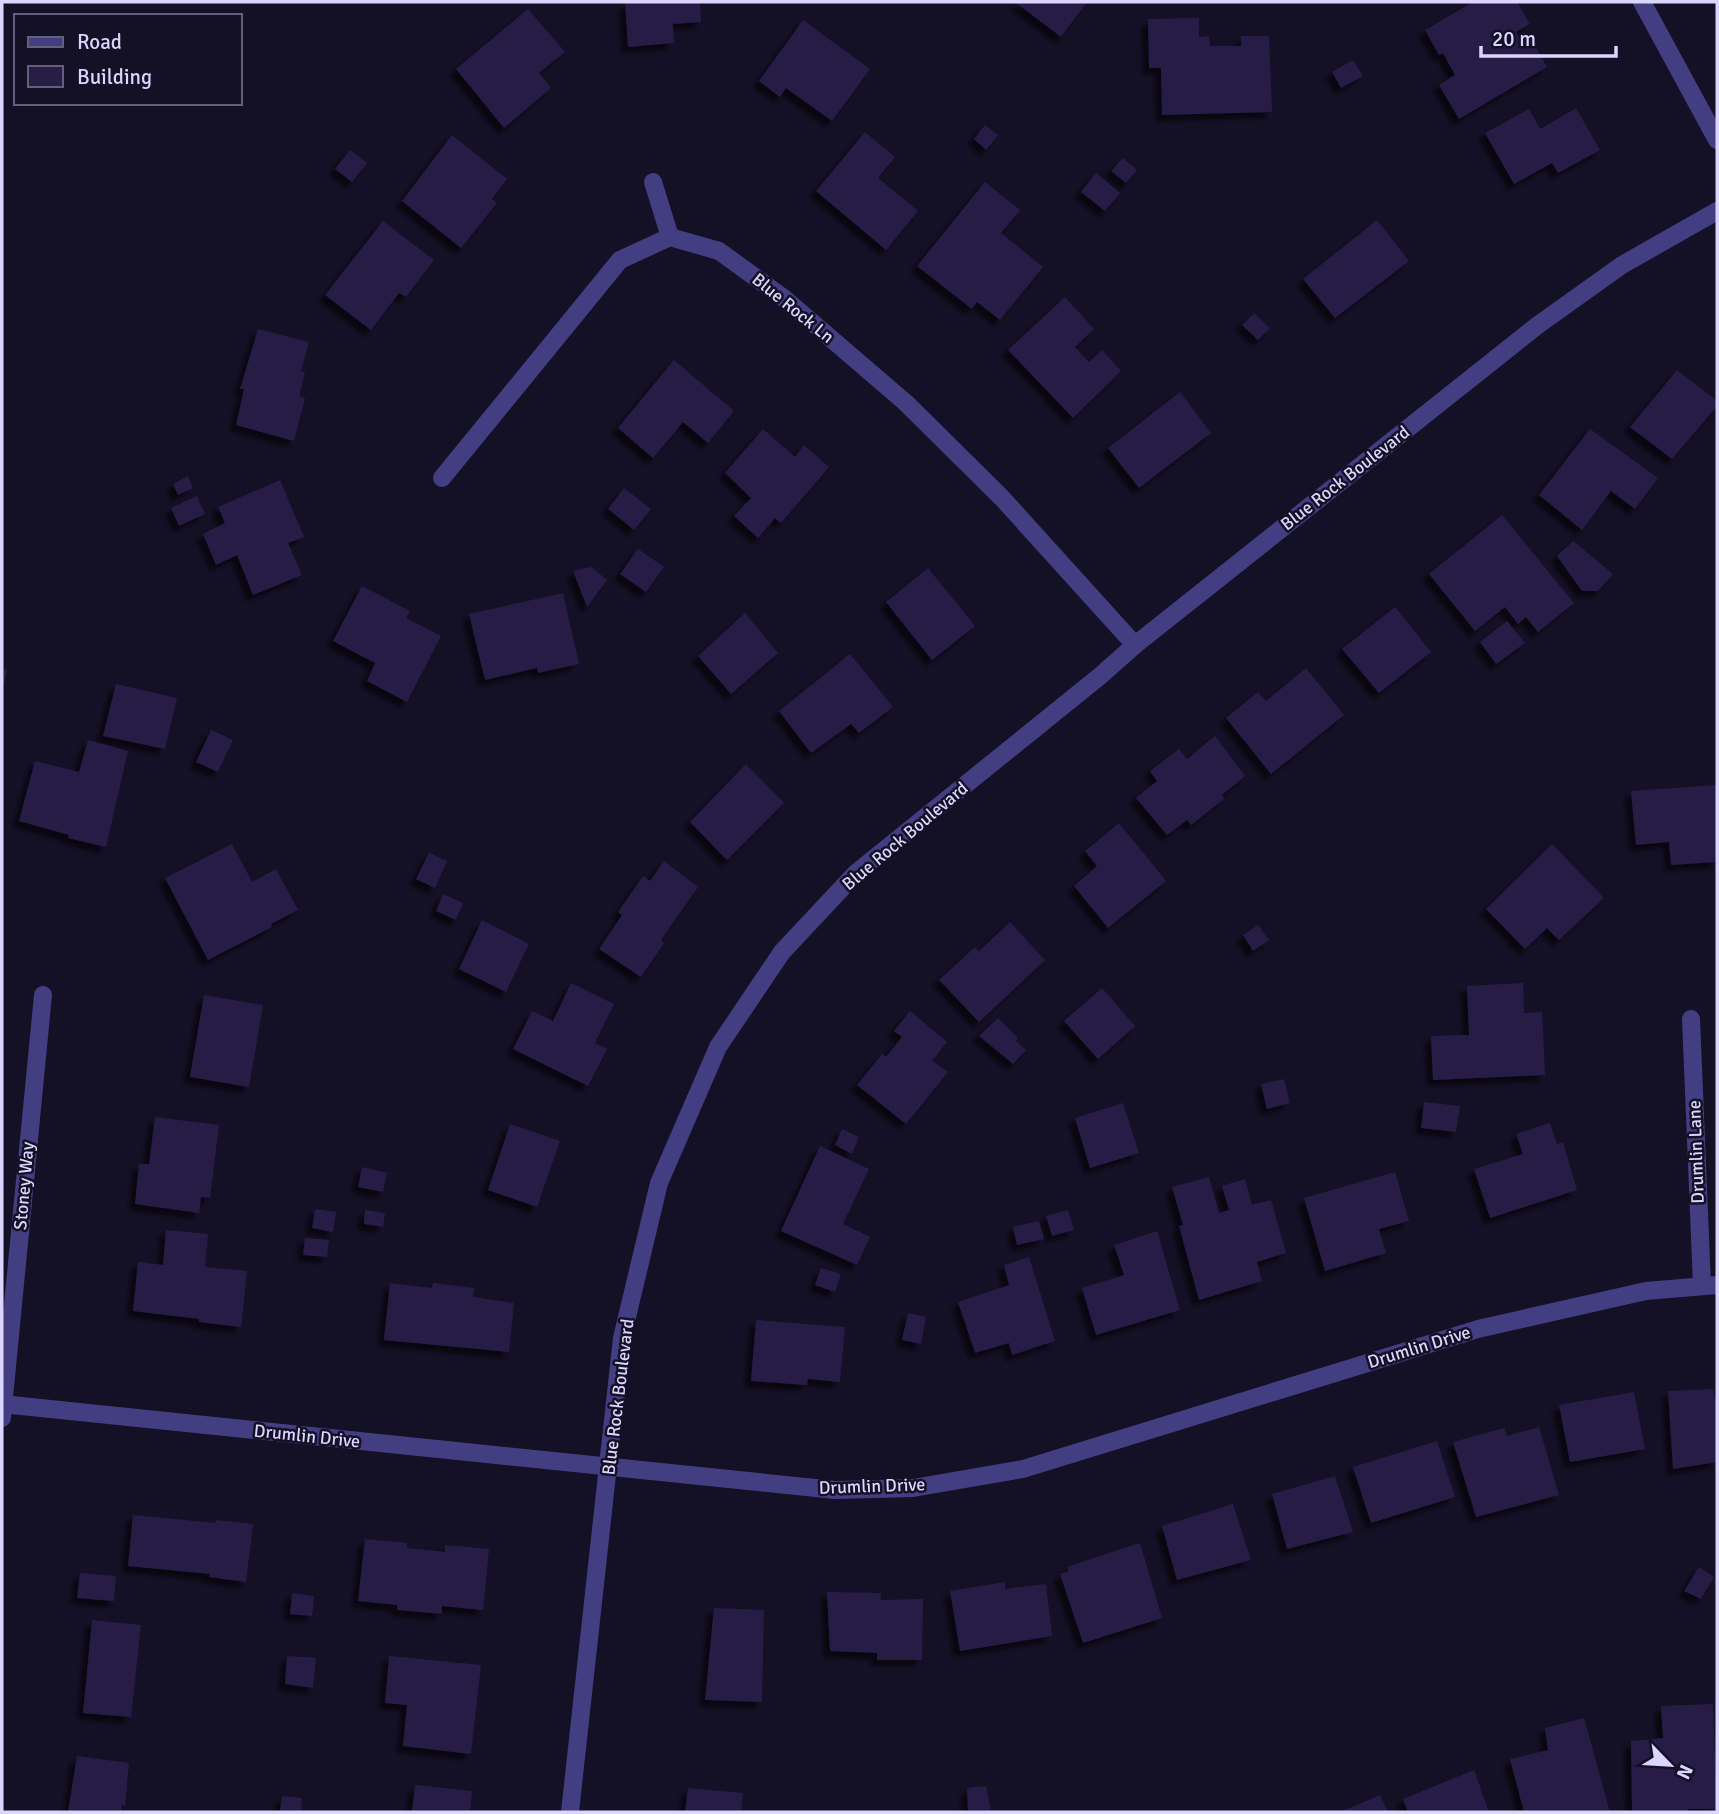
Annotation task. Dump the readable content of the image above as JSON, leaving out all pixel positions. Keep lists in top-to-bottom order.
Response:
{
  "streets": {
    "street": [
      "Blue Rock Ln",
      "Blue Rock Boulevard",
      "Drumlin Lane",
      "Stoney Way",
      "Drumlin Drive"
    ]
  },
  "crossings": [
    ["Blue Rock Ln", "Blue Rock Boulevard"],
    ["Blue Rock Boulevard", "Drumlin Drive"],
    ["Drumlin Lane", "Drumlin Drive"],
    ["Stoney Way", "Drumlin Drive"]
  ],
  "legend": ["Road", "Building"],
  "scale_bar": "20 m",
  "north": "bottom right"
}
